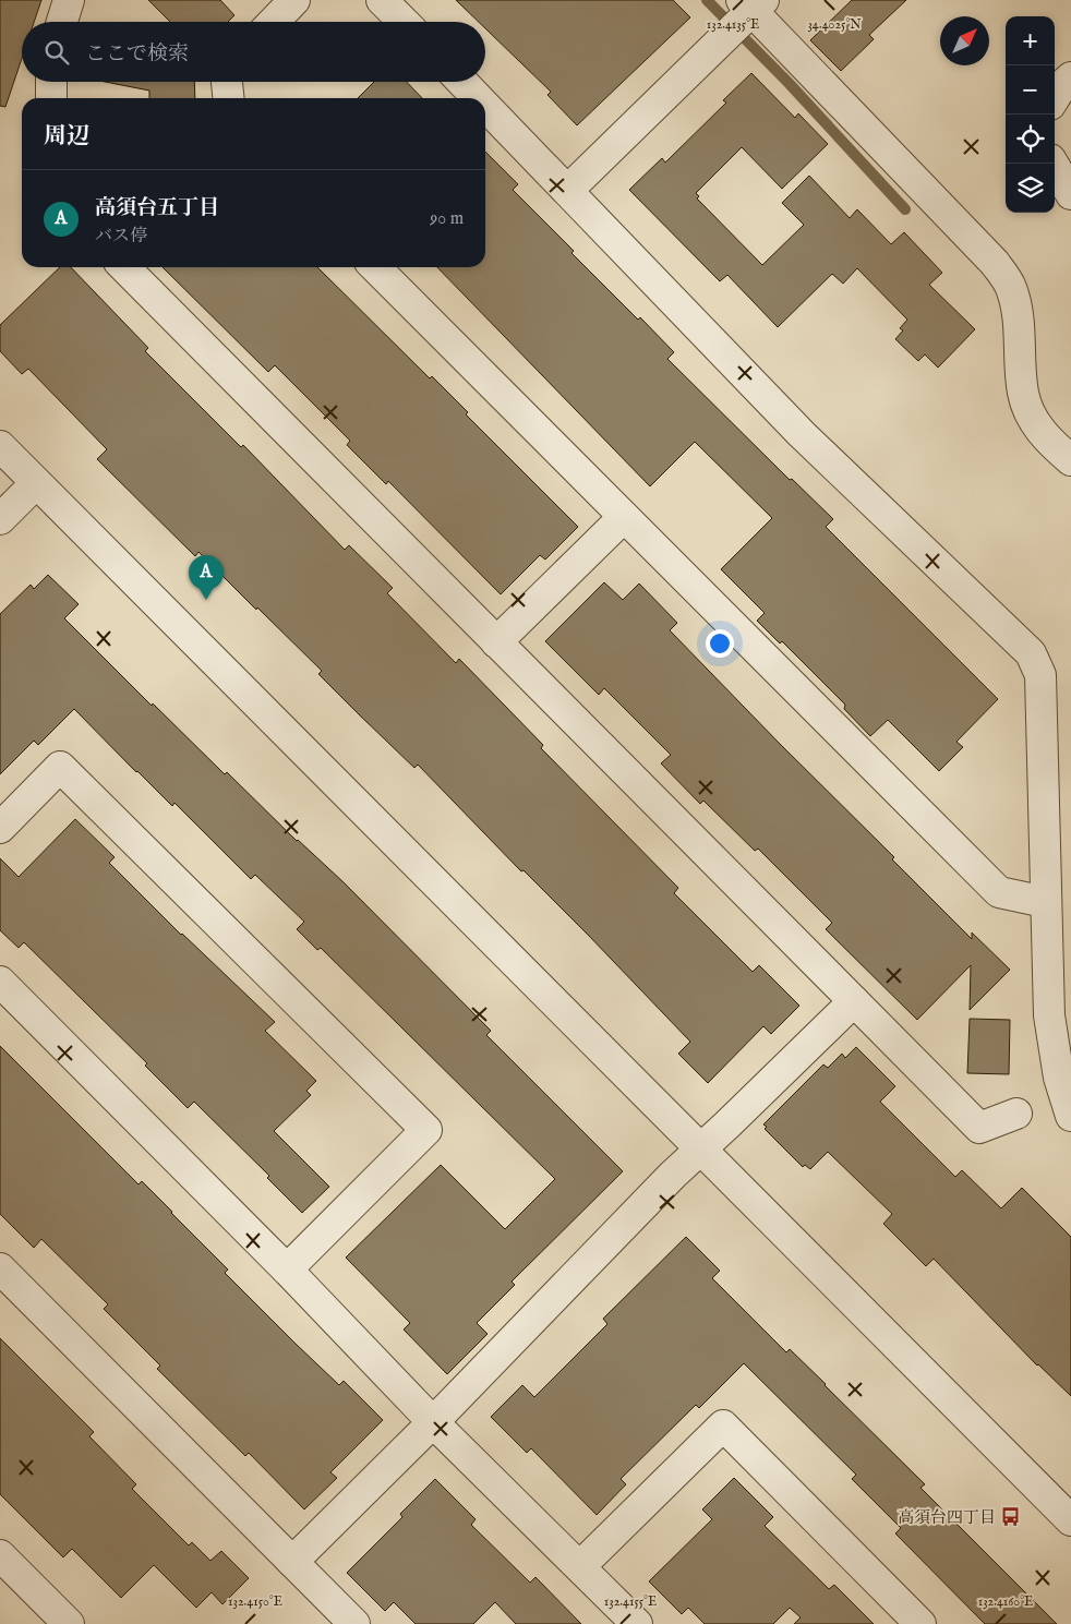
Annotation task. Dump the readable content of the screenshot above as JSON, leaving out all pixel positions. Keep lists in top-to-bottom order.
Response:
{
  "places": {
    "bus stop": ["高須台四丁目"]
  },
  "north": "top right",
  "page": {
    "map_buttons": ["+", "−"],
    "search": "ここで検索",
    "heading": "周辺",
    "list": [
      {
        "mark": "A",
        "name": "高須台五丁目",
        "note": "バス停",
        "value": "90 m"
      }
    ],
    "pins": "A"
  },
  "coordinates": [
    "132.4135°E",
    "34.4025°N",
    "132.4150°E",
    "132.4155°E",
    "132.4160°E"
  ]
}
